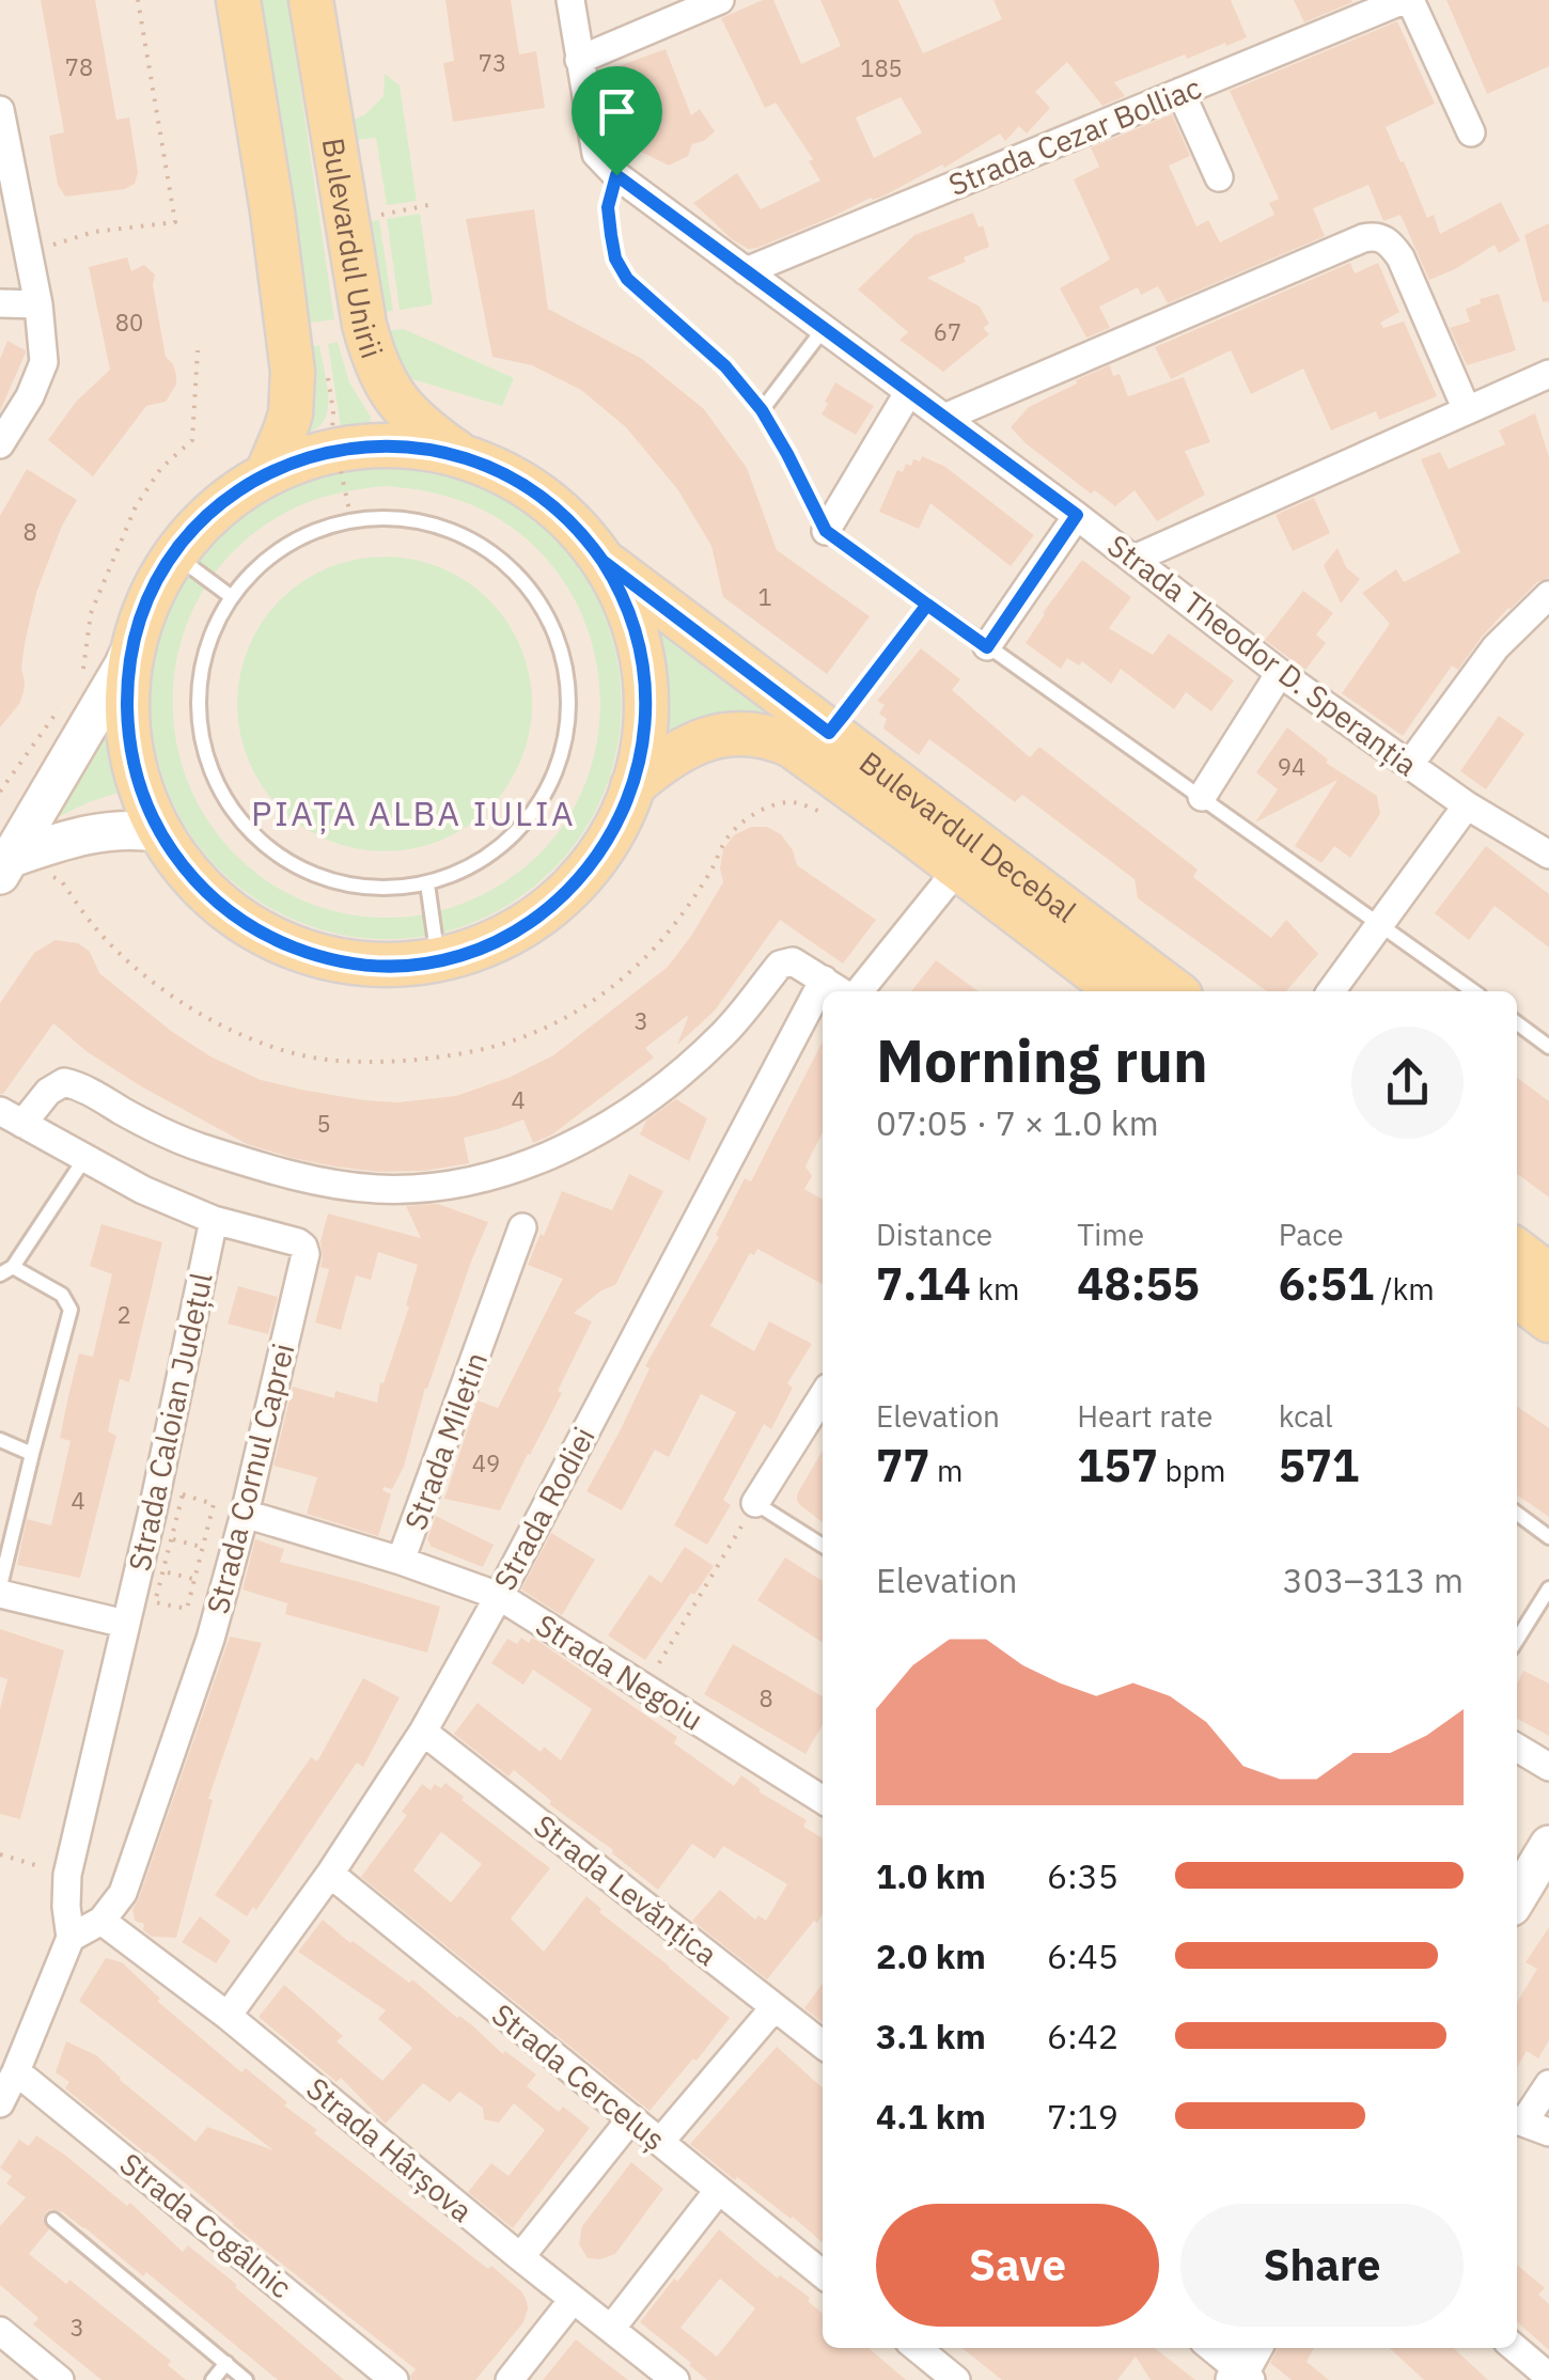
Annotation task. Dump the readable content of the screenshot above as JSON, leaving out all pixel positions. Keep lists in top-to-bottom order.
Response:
{
  "streets": {
    "main road": ["Bulevardul Unirii", "Bulevardul Decebal"],
    "street": [
      "Strada Cezar Bolliac",
      "Strada Theodor D. Speranția",
      "Strada Caloian Județul",
      "Strada Miletin",
      "Strada Cornul Caprei",
      "Strada Rodiei",
      "Strada Negoiu",
      "Strada Levănțica",
      "Strada Cerceluș",
      "Strada Hârșova",
      "Strada Cogâlnic"
    ]
  },
  "crossings": [
    ["Strada Cezar Bolliac", "Strada Theodor D. Speranția"],
    ["Strada Caloian Județul", "Strada Cornul Caprei"],
    ["Strada Caloian Județul", "Strada Cogâlnic"],
    ["Strada Miletin", "Strada Cornul Caprei"],
    ["Strada Miletin", "Strada Negoiu"],
    ["Strada Cornul Caprei", "Strada Hârșova"],
    ["Strada Rodiei", "Strada Negoiu"],
    ["Strada Rodiei", "Strada Levănțica"],
    ["Strada Rodiei", "Strada Cerceluș"],
    ["Strada Rodiei", "Strada Hârșova"]
  ],
  "districts": ["PIAȚA ALBA IULIA"],
  "house_numbers": [
    "73",
    "78",
    "185",
    "80",
    "67",
    "8",
    "1",
    "94",
    "3",
    "4",
    "5",
    "2",
    "49",
    "4",
    "8",
    "3"
  ],
  "page": {
    "heading": ["Morning run", "07:05 · 7 × 1.0 km"],
    "stats": [
      ["Distance", "7.14 km"],
      ["Time", "48:55"],
      ["Pace", "6:51 /km"],
      ["Elevation", "77 m"],
      ["Heart rate", "157 bpm"],
      ["kcal", "571"]
    ],
    "chart": ["Elevation", "303–313 m"],
    "list": [
      {
        "name": "1.0 km",
        "note": "6:35"
      },
      {
        "name": "2.0 km",
        "note": "6:45"
      },
      {
        "name": "3.1 km",
        "note": "6:42"
      },
      {
        "name": "4.1 km",
        "note": "7:19"
      }
    ],
    "buttons": ["Save", "Share"]
  }
}
